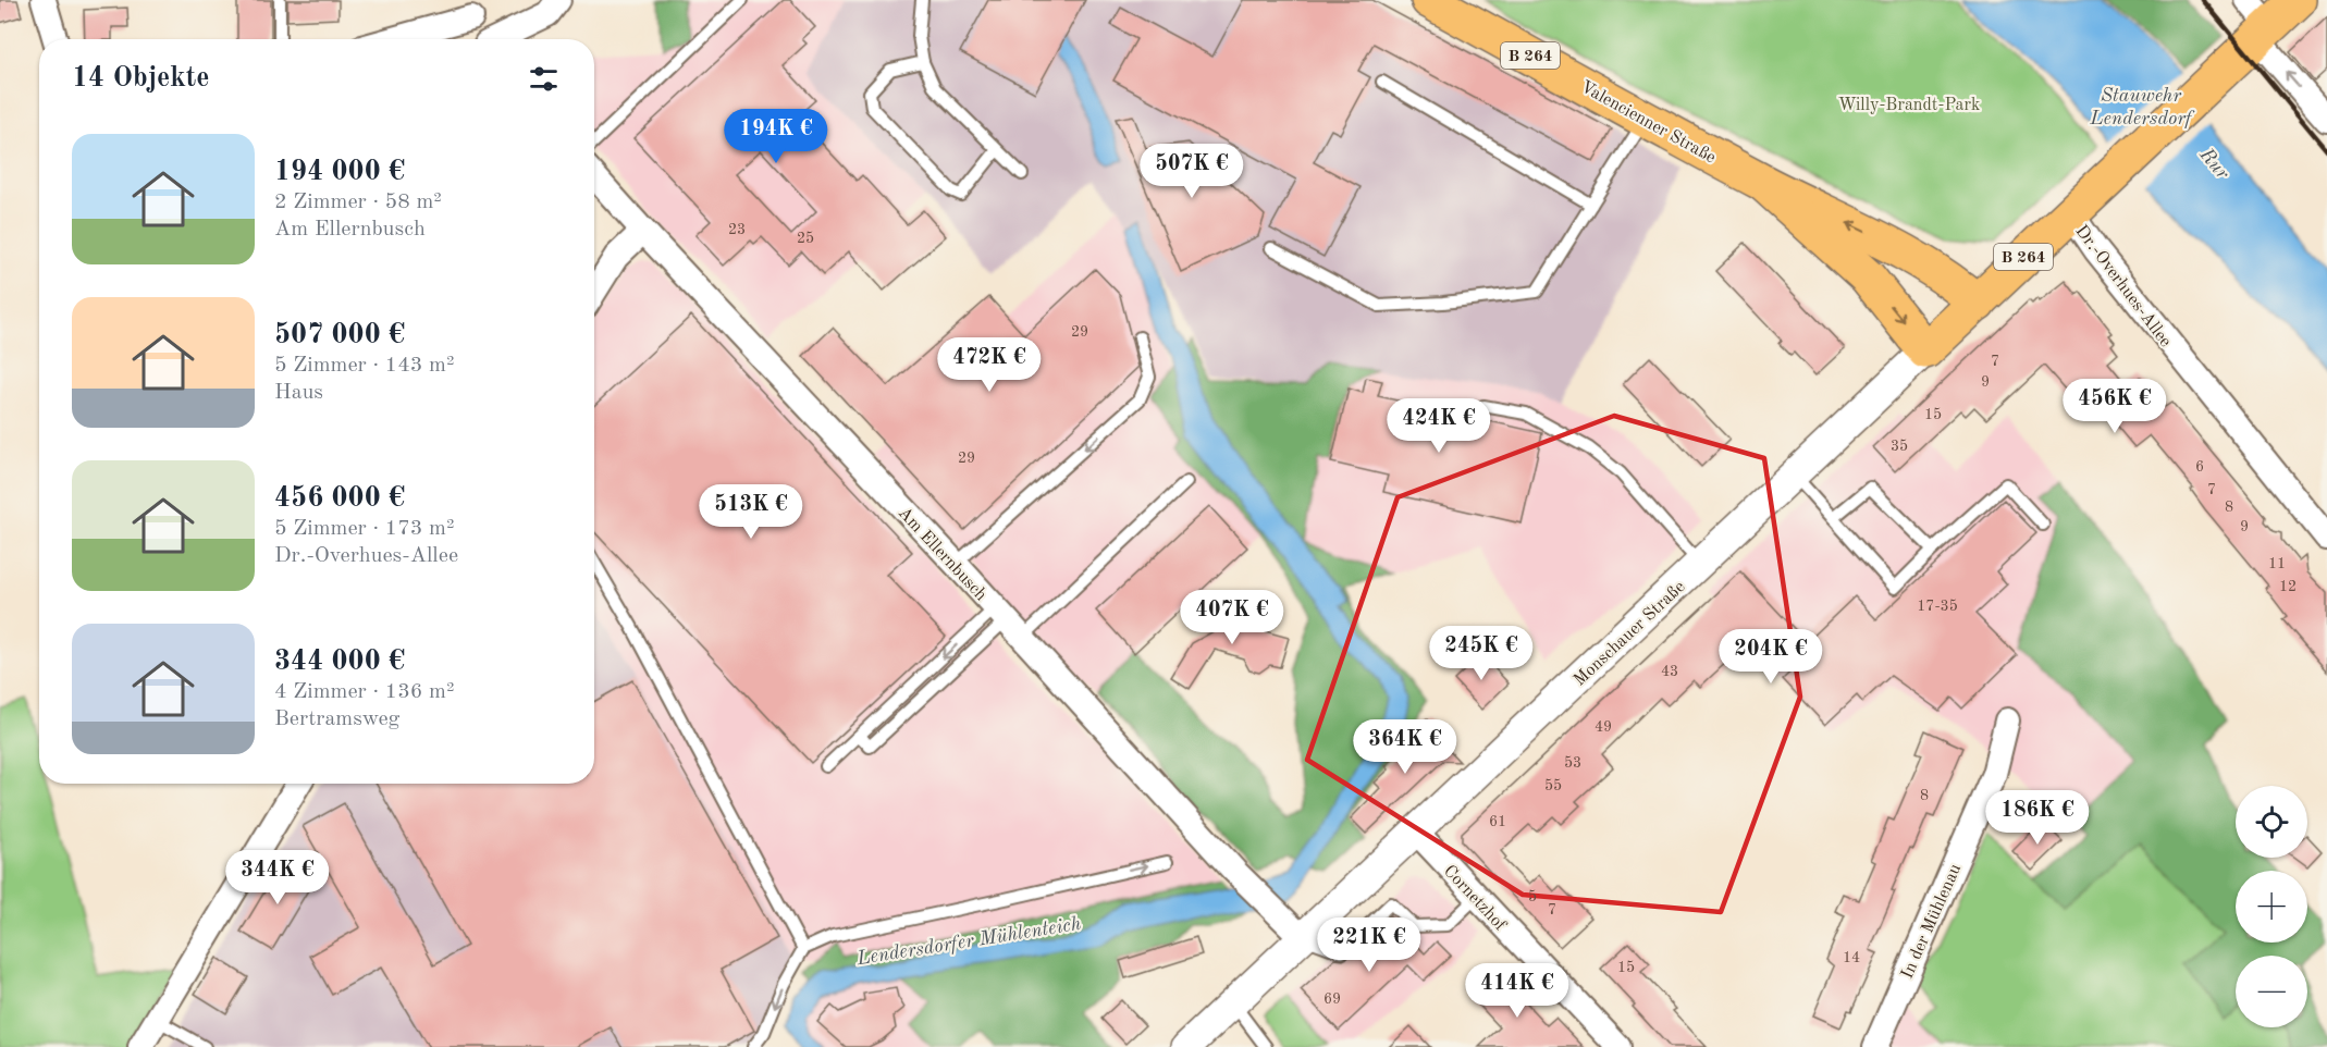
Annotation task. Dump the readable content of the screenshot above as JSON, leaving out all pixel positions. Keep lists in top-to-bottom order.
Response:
{
  "streets": {
    "main road": ["B 264", "Valencienner Straße"],
    "street": [
      "Dr.-Overhues-Allee",
      "Am Ellernbusch",
      "Monschauer Straße",
      "Cornetzhof",
      "In der Mühlenau"
    ]
  },
  "crossings": [
    ["B 264", "Valencienner Straße"],
    ["B 264", "Dr.-Overhues-Allee"],
    ["B 264", "Monschauer Straße"],
    ["Valencienner Straße", "Monschauer Straße"],
    ["Am Ellernbusch", "Monschauer Straße"],
    ["Monschauer Straße", "Cornetzhof"]
  ],
  "water": ["Stauwehr Lendersdorf", "Rur", "Lendersdorfer Mühlenteich"],
  "parks": ["Willy-Brandt-Park"],
  "house_numbers": [
    "23",
    "25",
    "29",
    "7",
    "9",
    "15",
    "35",
    "29",
    "6",
    "7",
    "8",
    "9",
    "11",
    "12",
    "17-35",
    "43",
    "49",
    "53",
    "55",
    "8",
    "61",
    "5",
    "7",
    "14",
    "15",
    "69"
  ],
  "page": {
    "heading": "14 Objekte",
    "price": [
      "194K €",
      "507K €",
      "472K €",
      "456K €",
      "424K €",
      "513K €",
      "407K €",
      "245K €",
      "204K €",
      "364K €",
      "186K €",
      "344K €",
      "221K €",
      "414K €"
    ],
    "list": [
      {
        "name": "194 000 €",
        "note": "2 Zimmer · 58 m² · Am Ellernbusch"
      },
      {
        "name": "507 000 €",
        "note": "5 Zimmer · 143 m² · Haus"
      },
      {
        "name": "456 000 €",
        "note": "5 Zimmer · 173 m² · Dr.-Overhues-Allee"
      },
      {
        "name": "344 000 €",
        "note": "4 Zimmer · 136 m² · Bertramsweg"
      }
    ],
    "map_buttons": ["+", "−"]
  }
}
